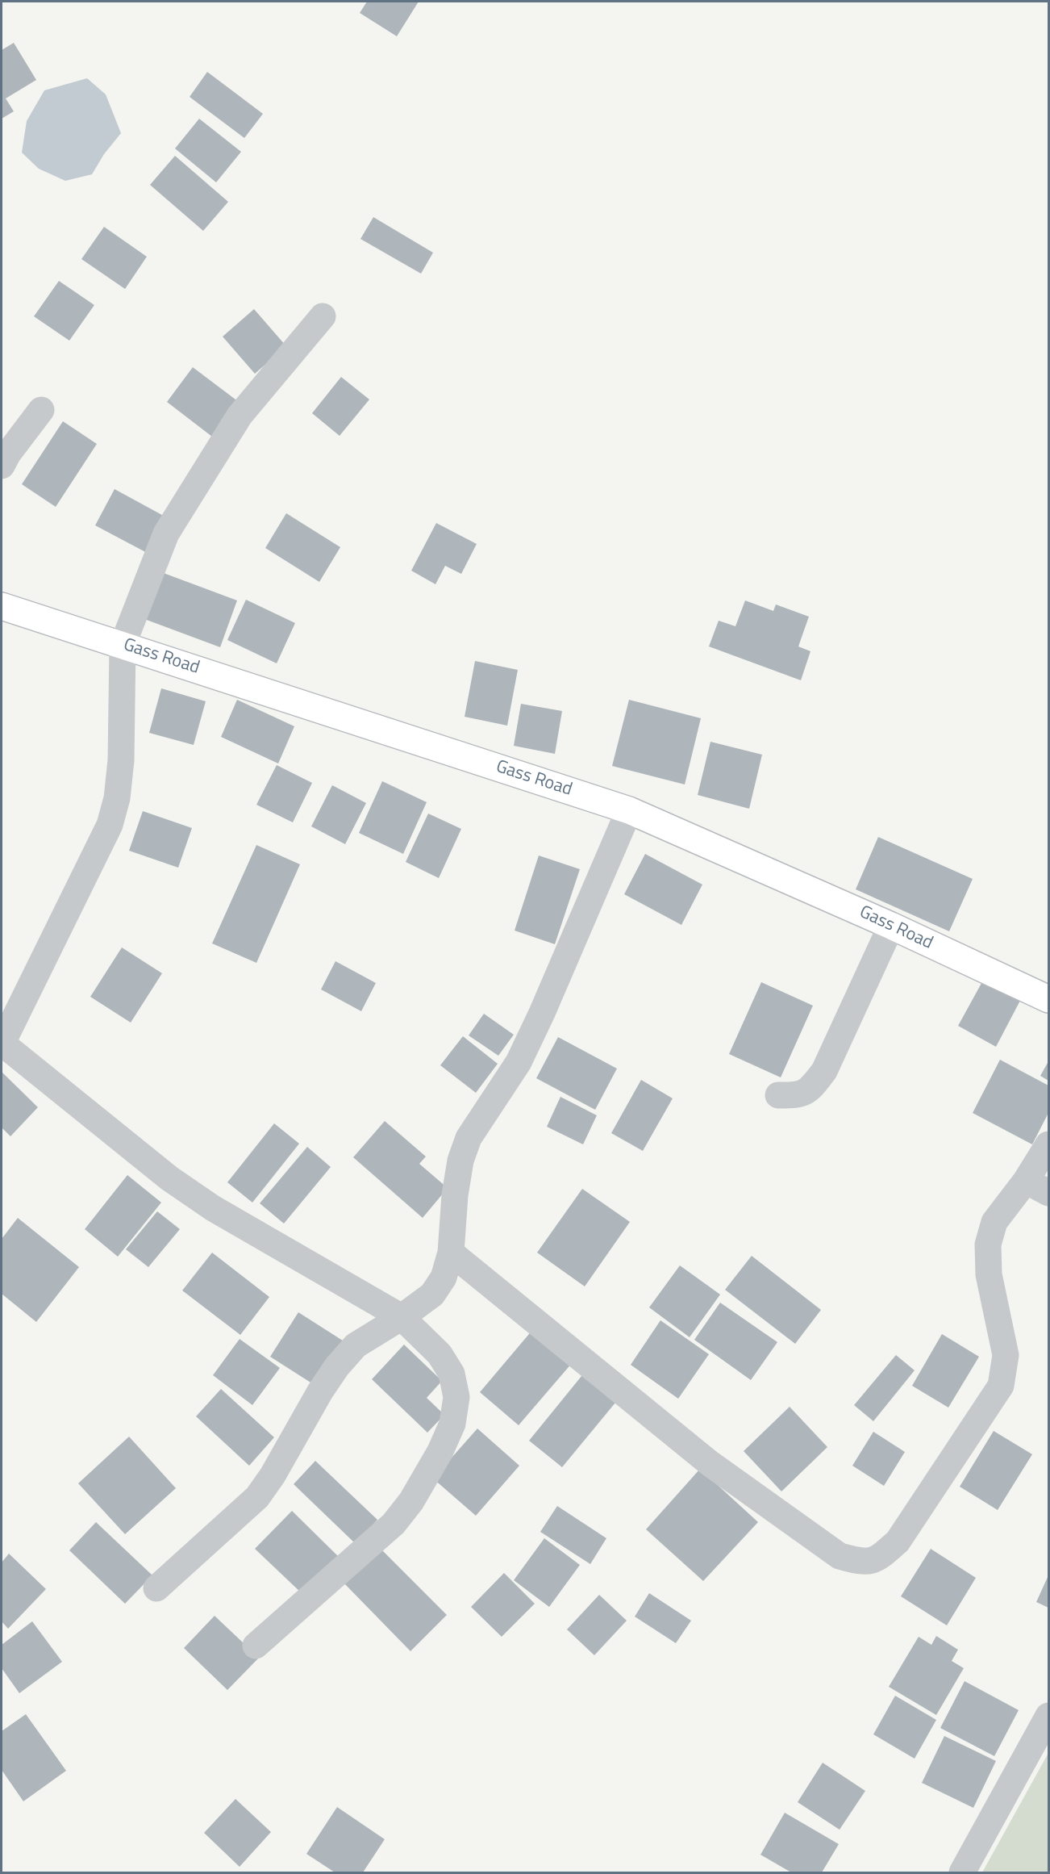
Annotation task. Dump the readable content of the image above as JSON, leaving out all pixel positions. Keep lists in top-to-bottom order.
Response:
{
  "streets": {
    "main road": ["Gass Road"]
  }
}
